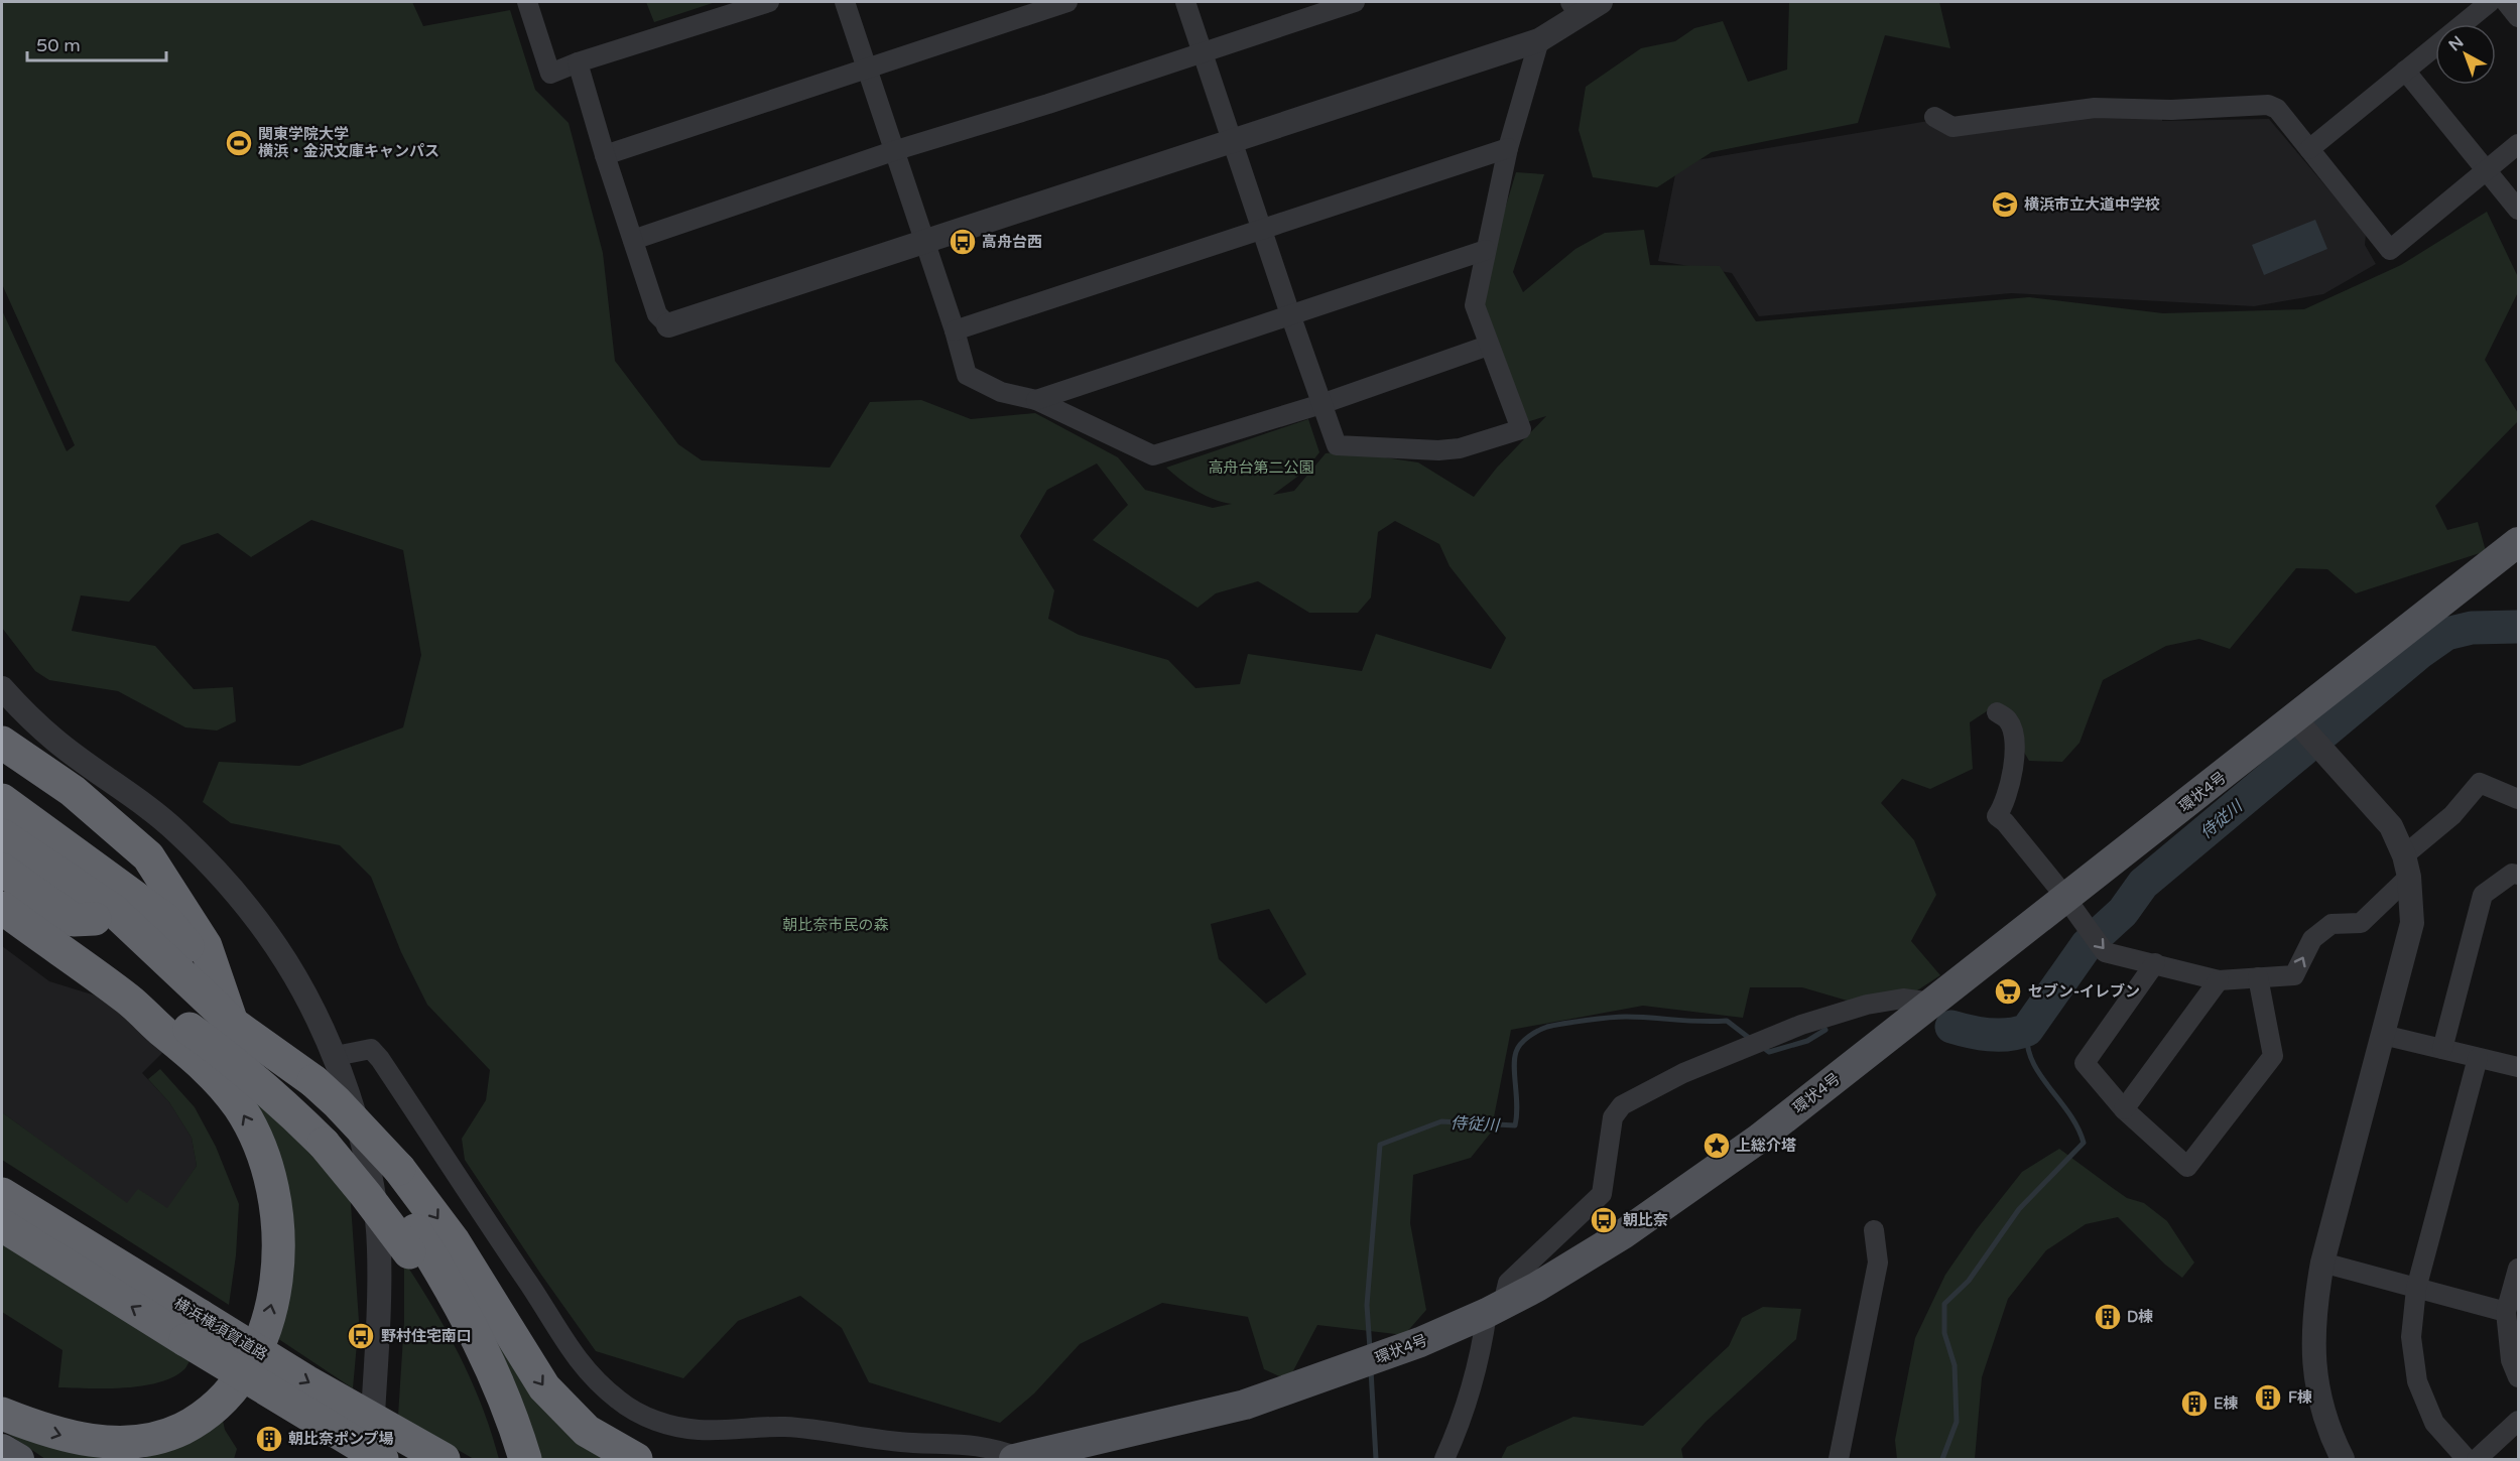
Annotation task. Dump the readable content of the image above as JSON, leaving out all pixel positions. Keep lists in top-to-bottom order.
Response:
{
  "streets": {
    "highway": ["横浜横須賀道路"],
    "main road": ["環状4号"]
  },
  "water": ["侍従川"],
  "parks": ["高舟台第二公園", "朝比奈市民の森"],
  "places": {
    "sports": ["関東学院大学 横浜・金沢文庫キャンパス"],
    "school or university": ["横浜市立大道中学校"],
    "bus stop": ["高舟台西", "朝比奈", "野村住宅南口"],
    "supermarket": ["セブン-イレブン"],
    "place": ["上総介塔"],
    "building": [
      "D棟",
      "F棟",
      "E棟",
      "朝比奈ポンプ場"
    ]
  },
  "scale_bar": "50 m",
  "north": "top left"
}
